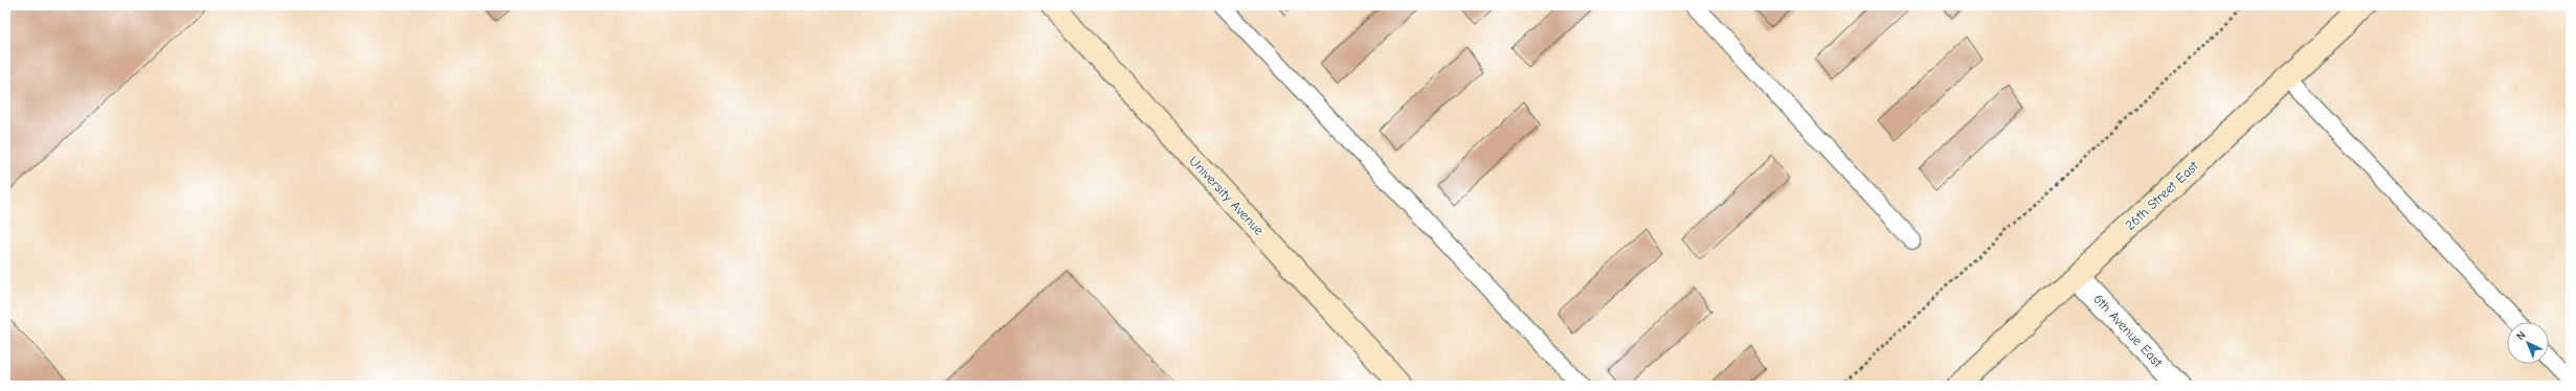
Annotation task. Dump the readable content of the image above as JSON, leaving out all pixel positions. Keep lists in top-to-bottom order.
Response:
{
  "streets": {
    "main road": ["University Avenue", "26th Street East"],
    "street": ["6th Avenue East"]
  },
  "crossings": [
    ["26th Street East", "6th Avenue East"]
  ],
  "north": "top left"
}
